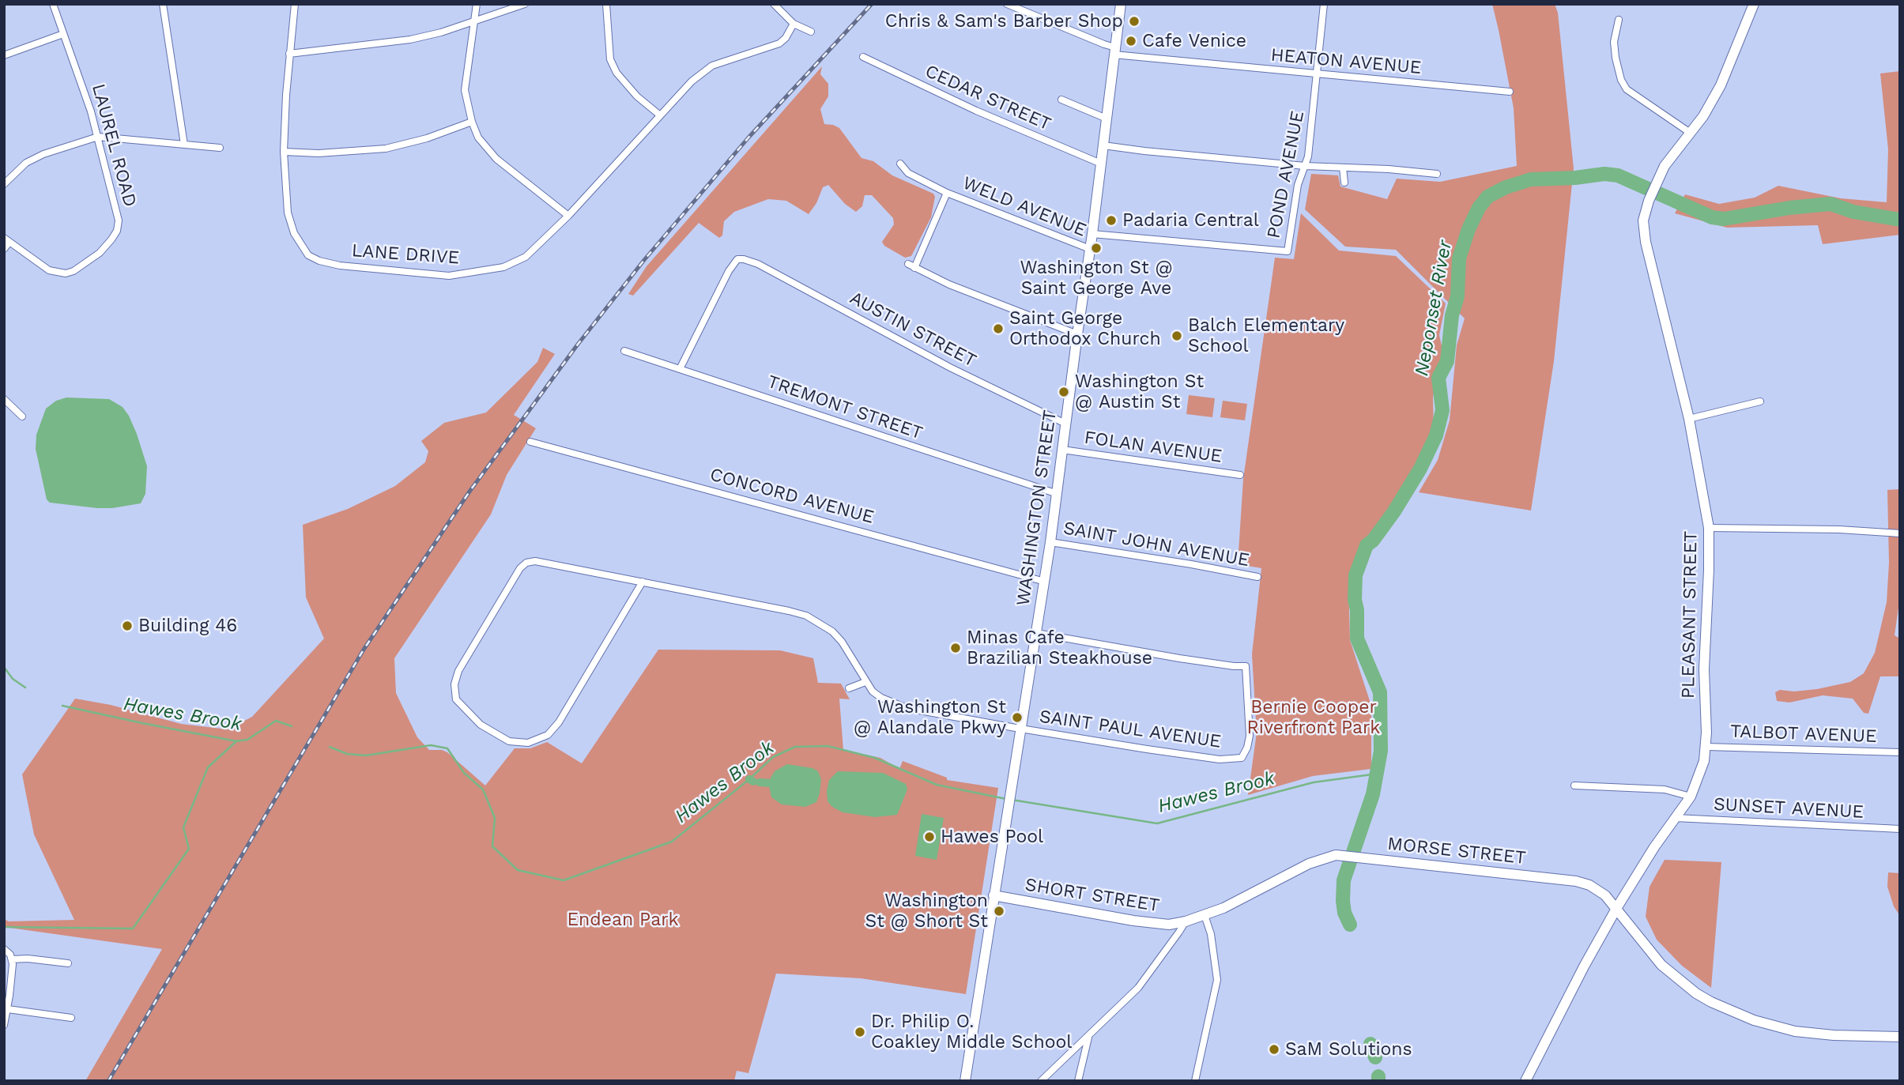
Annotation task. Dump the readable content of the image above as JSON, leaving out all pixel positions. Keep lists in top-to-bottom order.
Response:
{
  "streets": {
    "street": [
      "HEATON AVENUE",
      "CEDAR STREET",
      "LAUREL ROAD",
      "POND AVENUE",
      "WELD AVENUE",
      "LANE DRIVE",
      "AUSTIN STREET",
      "TREMONT STREET",
      "FOLAN AVENUE",
      "CONCORD AVENUE",
      "WASHINGTON STREET",
      "SAINT JOHN AVENUE",
      "PLEASANT STREET",
      "SAINT PAUL AVENUE",
      "TALBOT AVENUE",
      "SUNSET AVENUE",
      "MORSE STREET",
      "SHORT STREET"
    ]
  },
  "crossings": [
    ["HEATON AVENUE", "POND AVENUE"],
    ["HEATON AVENUE", "WASHINGTON STREET"],
    ["CEDAR STREET", "WASHINGTON STREET"],
    ["POND AVENUE", "WASHINGTON STREET"],
    ["WELD AVENUE", "WASHINGTON STREET"],
    ["AUSTIN STREET", "TREMONT STREET"],
    ["AUSTIN STREET", "WASHINGTON STREET"],
    ["TREMONT STREET", "WASHINGTON STREET"],
    ["FOLAN AVENUE", "WASHINGTON STREET"],
    ["CONCORD AVENUE", "WASHINGTON STREET"],
    ["WASHINGTON STREET", "SAINT JOHN AVENUE"],
    ["WASHINGTON STREET", "SAINT PAUL AVENUE"],
    ["WASHINGTON STREET", "SHORT STREET"],
    ["PLEASANT STREET", "TALBOT AVENUE"],
    ["PLEASANT STREET", "SUNSET AVENUE"],
    ["PLEASANT STREET", "MORSE STREET"],
    ["MORSE STREET", "SHORT STREET"]
  ],
  "water": ["Neponset River", "Hawes Brook"],
  "parks": ["Bernie Cooper Riverfront Park", "Endean Park"],
  "places": [
    "Chris & Sam's Barber Shop",
    "Cafe Venice",
    "Padaria Central",
    "Washington St @ Saint George Ave",
    "Saint George Orthodox Church",
    "Balch Elementary School",
    "Washington St @ Austin St",
    "Building 46",
    "Minas Cafe Brazilian Steakhouse",
    "Washington St @ Alandale Pkwy",
    "Hawes Pool",
    "Washington St @ Short St",
    "Dr. Philip O. Coakley Middle School",
    "SaM Solutions"
  ]
}
